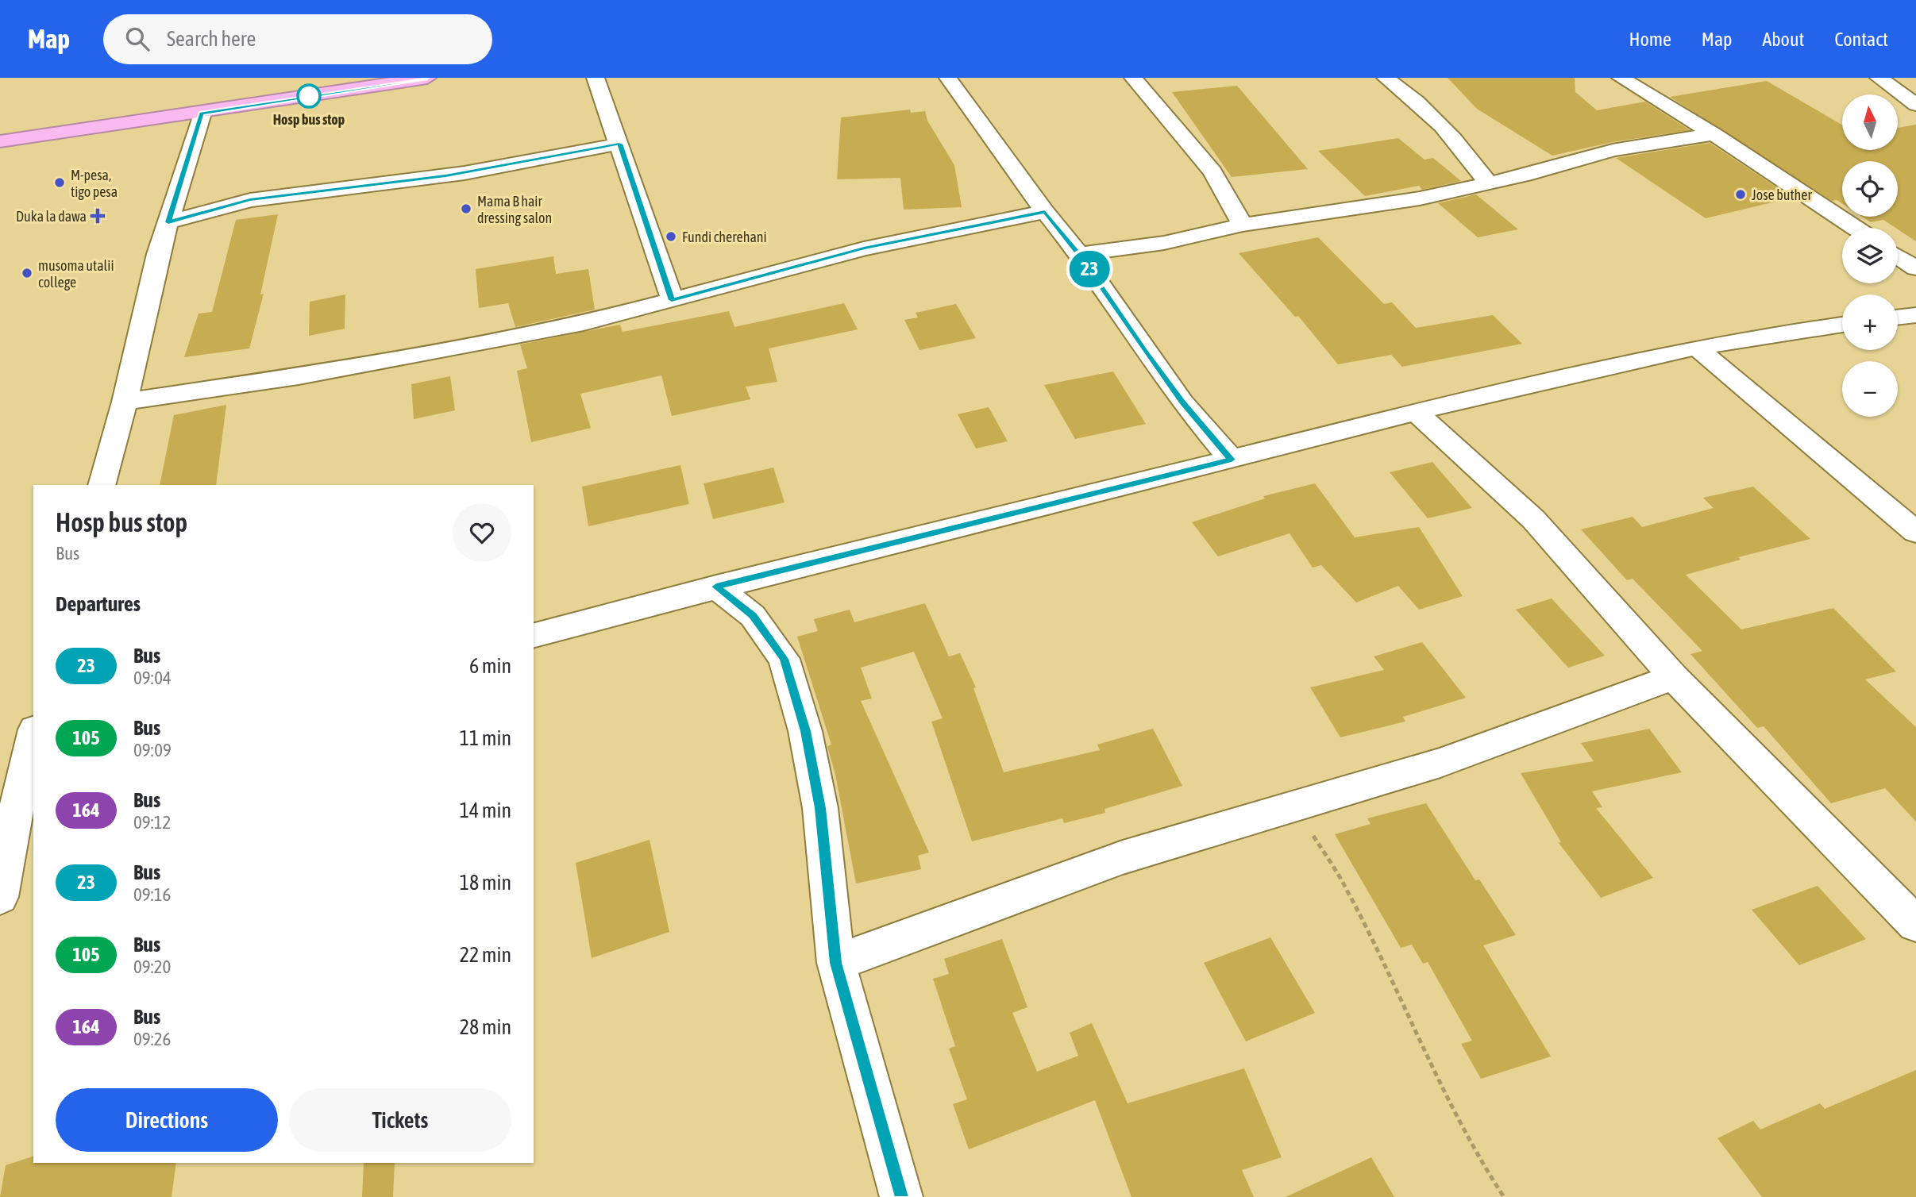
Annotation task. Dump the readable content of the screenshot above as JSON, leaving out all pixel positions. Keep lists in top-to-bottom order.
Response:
{
  "places": {
    "other": [
      "Hosp bus stop",
      "M-pesa, tigo pesa",
      "Jose buther",
      "Mama B hair dressing salon",
      "Fundi cherehani",
      "musoma utalii college"
    ],
    "health": ["Duka la dawa"]
  },
  "lines": ["bus line 23"],
  "north": "top",
  "page": {
    "header": "Map",
    "search": "Search here",
    "nav": [
      "Home",
      "Map",
      "About",
      "Contact"
    ],
    "on_map": "23",
    "map_buttons": ["+", "−"],
    "heading": [
      ["Hosp bus stop", "Bus"],
      "Departures"
    ],
    "list": [
      {
        "mark": "23",
        "name": "Bus",
        "note": "09:04",
        "value": "6 min"
      },
      {
        "mark": "105",
        "name": "Bus",
        "note": "09:09",
        "value": "11 min"
      },
      {
        "mark": "164",
        "name": "Bus",
        "note": "09:12",
        "value": "14 min"
      },
      {
        "mark": "23",
        "name": "Bus",
        "note": "09:16",
        "value": "18 min"
      },
      {
        "mark": "105",
        "name": "Bus",
        "note": "09:20",
        "value": "22 min"
      },
      {
        "mark": "164",
        "name": "Bus",
        "note": "09:26",
        "value": "28 min"
      }
    ],
    "buttons": ["Directions", "Tickets"]
  }
}
